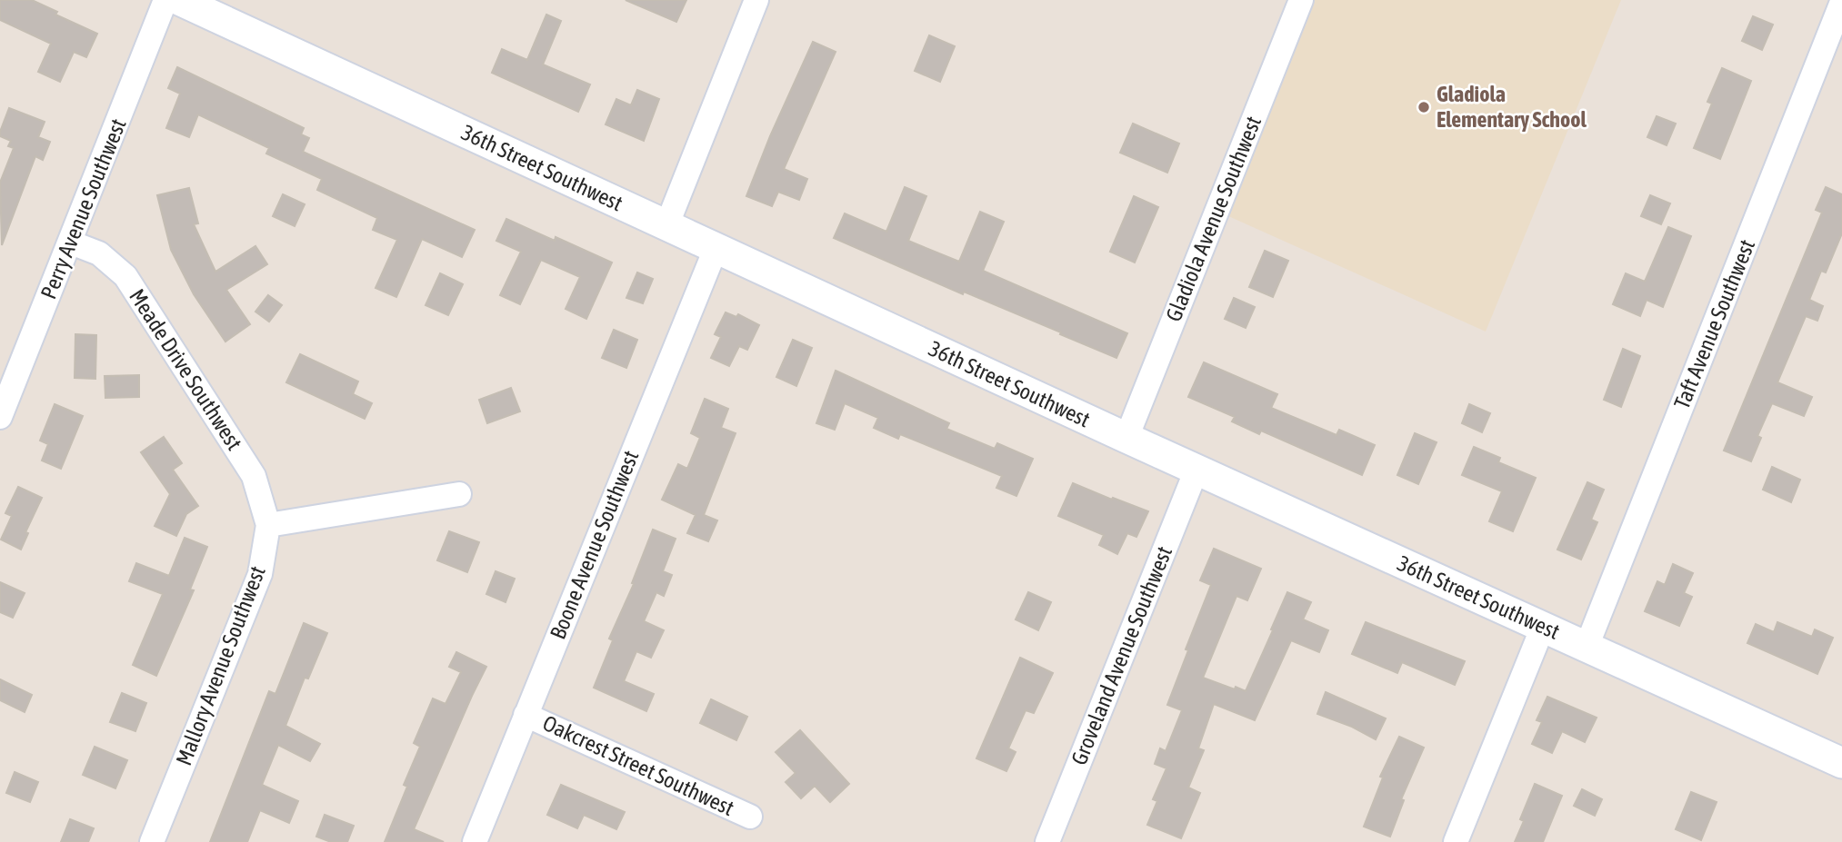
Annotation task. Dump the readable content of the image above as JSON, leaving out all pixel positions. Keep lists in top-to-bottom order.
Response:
{
  "streets": {
    "street": [
      "36th Street Southwest",
      "Perry Avenue Southwest",
      "Gladiola Avenue Southwest",
      "Taft Avenue Southwest",
      "Meade Drive Southwest",
      "Boone Avenue Southwest",
      "Groveland Avenue Southwest",
      "Mallory Avenue Southwest",
      "Oakcrest Street Southwest"
    ]
  },
  "crossings": [
    ["36th Street Southwest", "Perry Avenue Southwest"],
    ["36th Street Southwest", "Gladiola Avenue Southwest"],
    ["36th Street Southwest", "Taft Avenue Southwest"],
    ["36th Street Southwest", "Boone Avenue Southwest"],
    ["36th Street Southwest", "Groveland Avenue Southwest"],
    ["Perry Avenue Southwest", "Meade Drive Southwest"],
    ["Meade Drive Southwest", "Mallory Avenue Southwest"],
    ["Boone Avenue Southwest", "Oakcrest Street Southwest"]
  ],
  "places": ["Gladiola Elementary School"]
}
